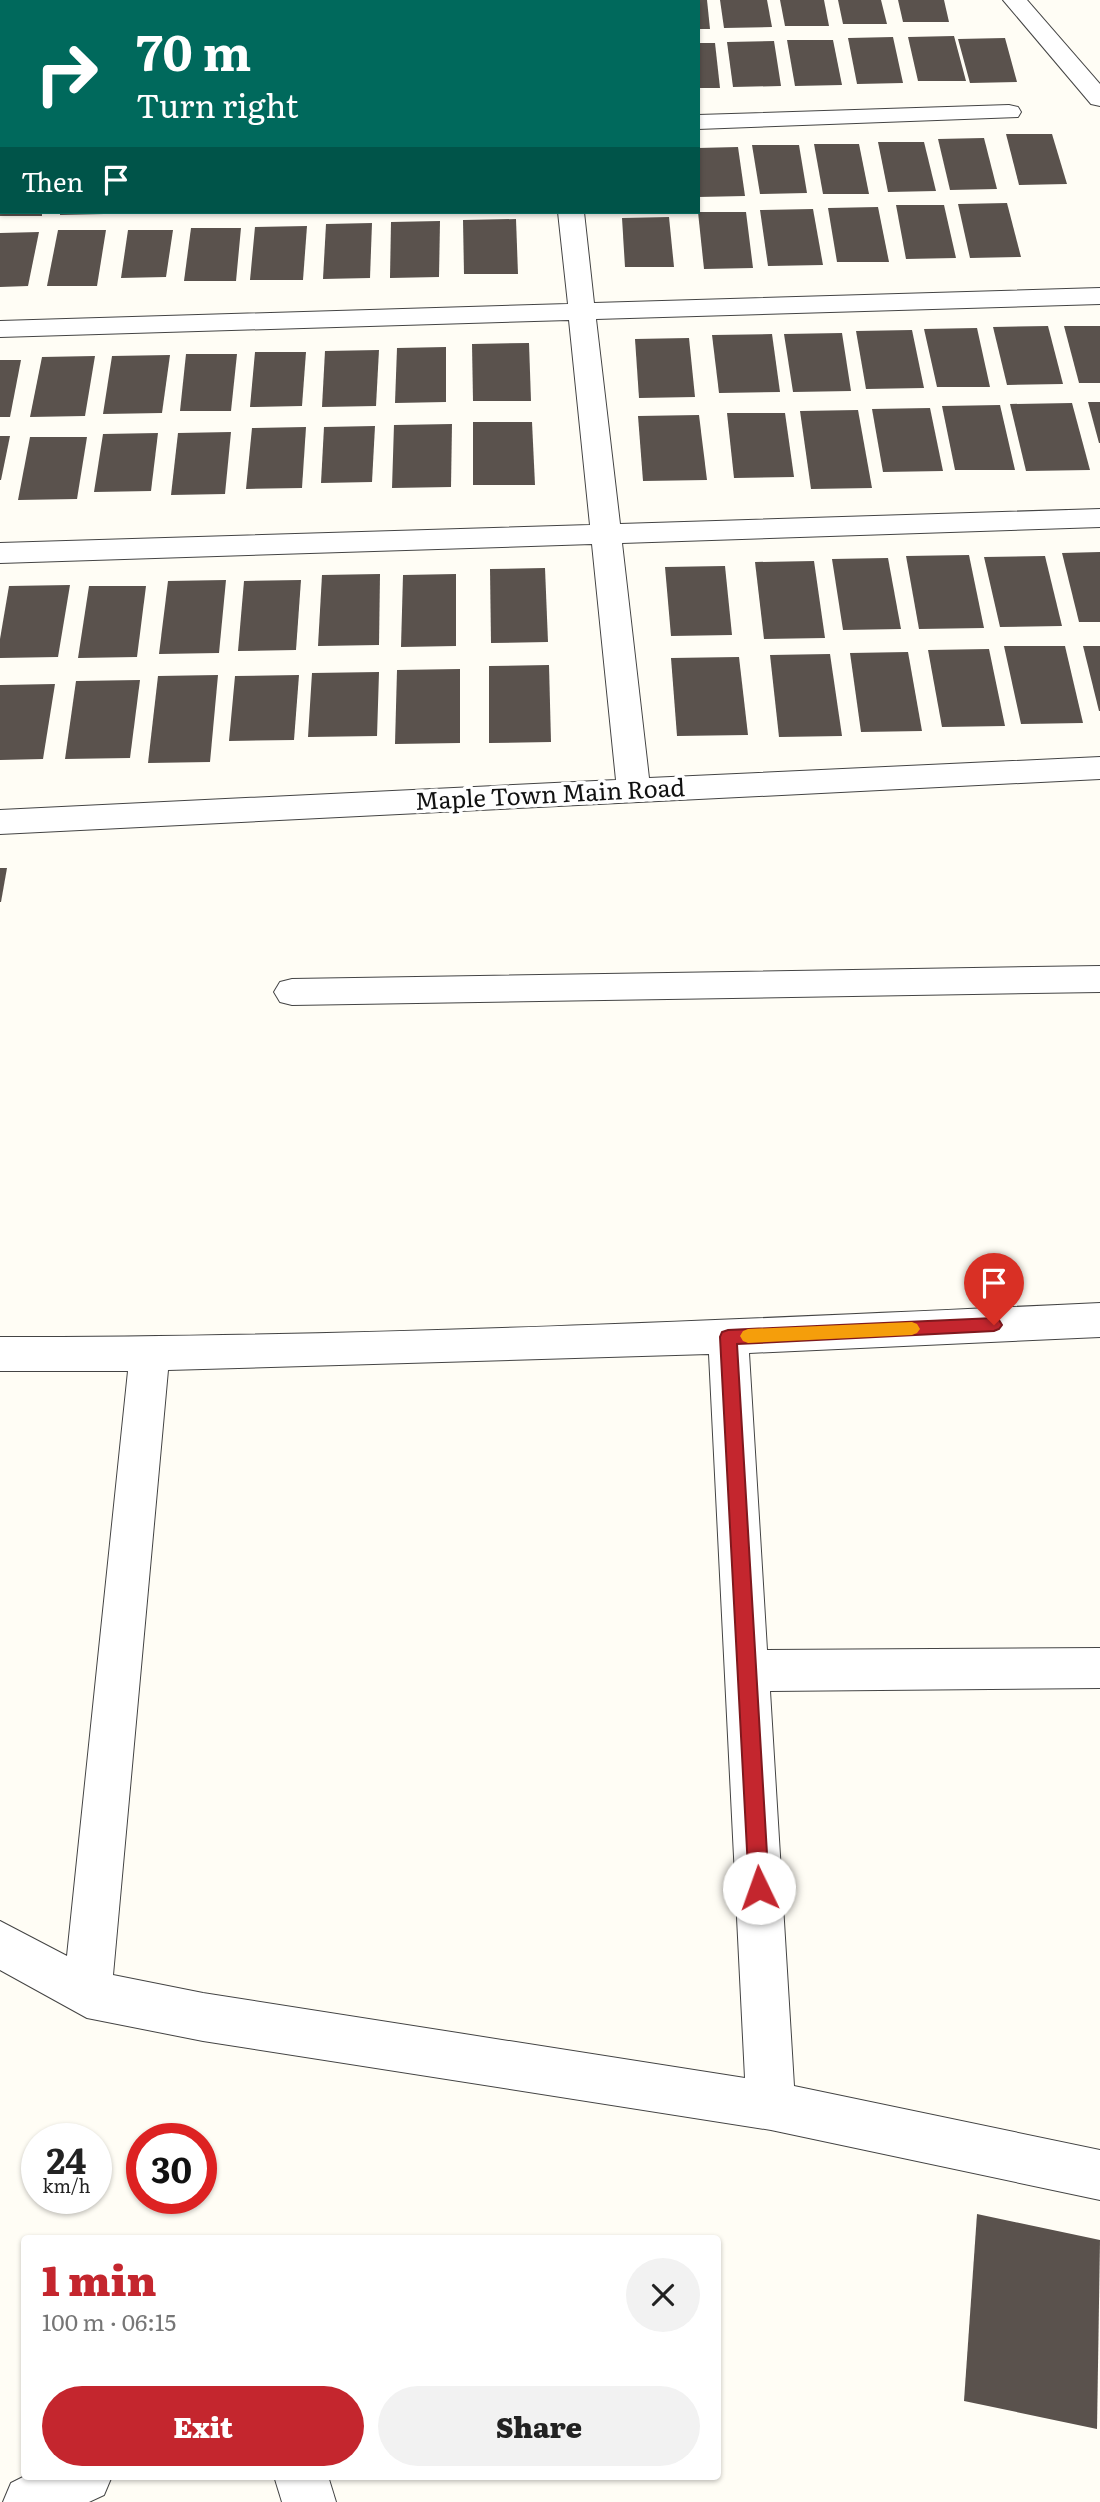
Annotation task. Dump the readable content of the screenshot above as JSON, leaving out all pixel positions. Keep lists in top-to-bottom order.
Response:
{
  "streets": {
    "street": ["Maple Town Main Road"]
  },
  "page": {
    "turn": ["70 m", "Turn right"],
    "then": "Then",
    "speed": "24 km/h",
    "limit": "30",
    "heading": ["1 min", "100 m · 06:15"],
    "buttons": ["Exit", "Share"]
  }
}
